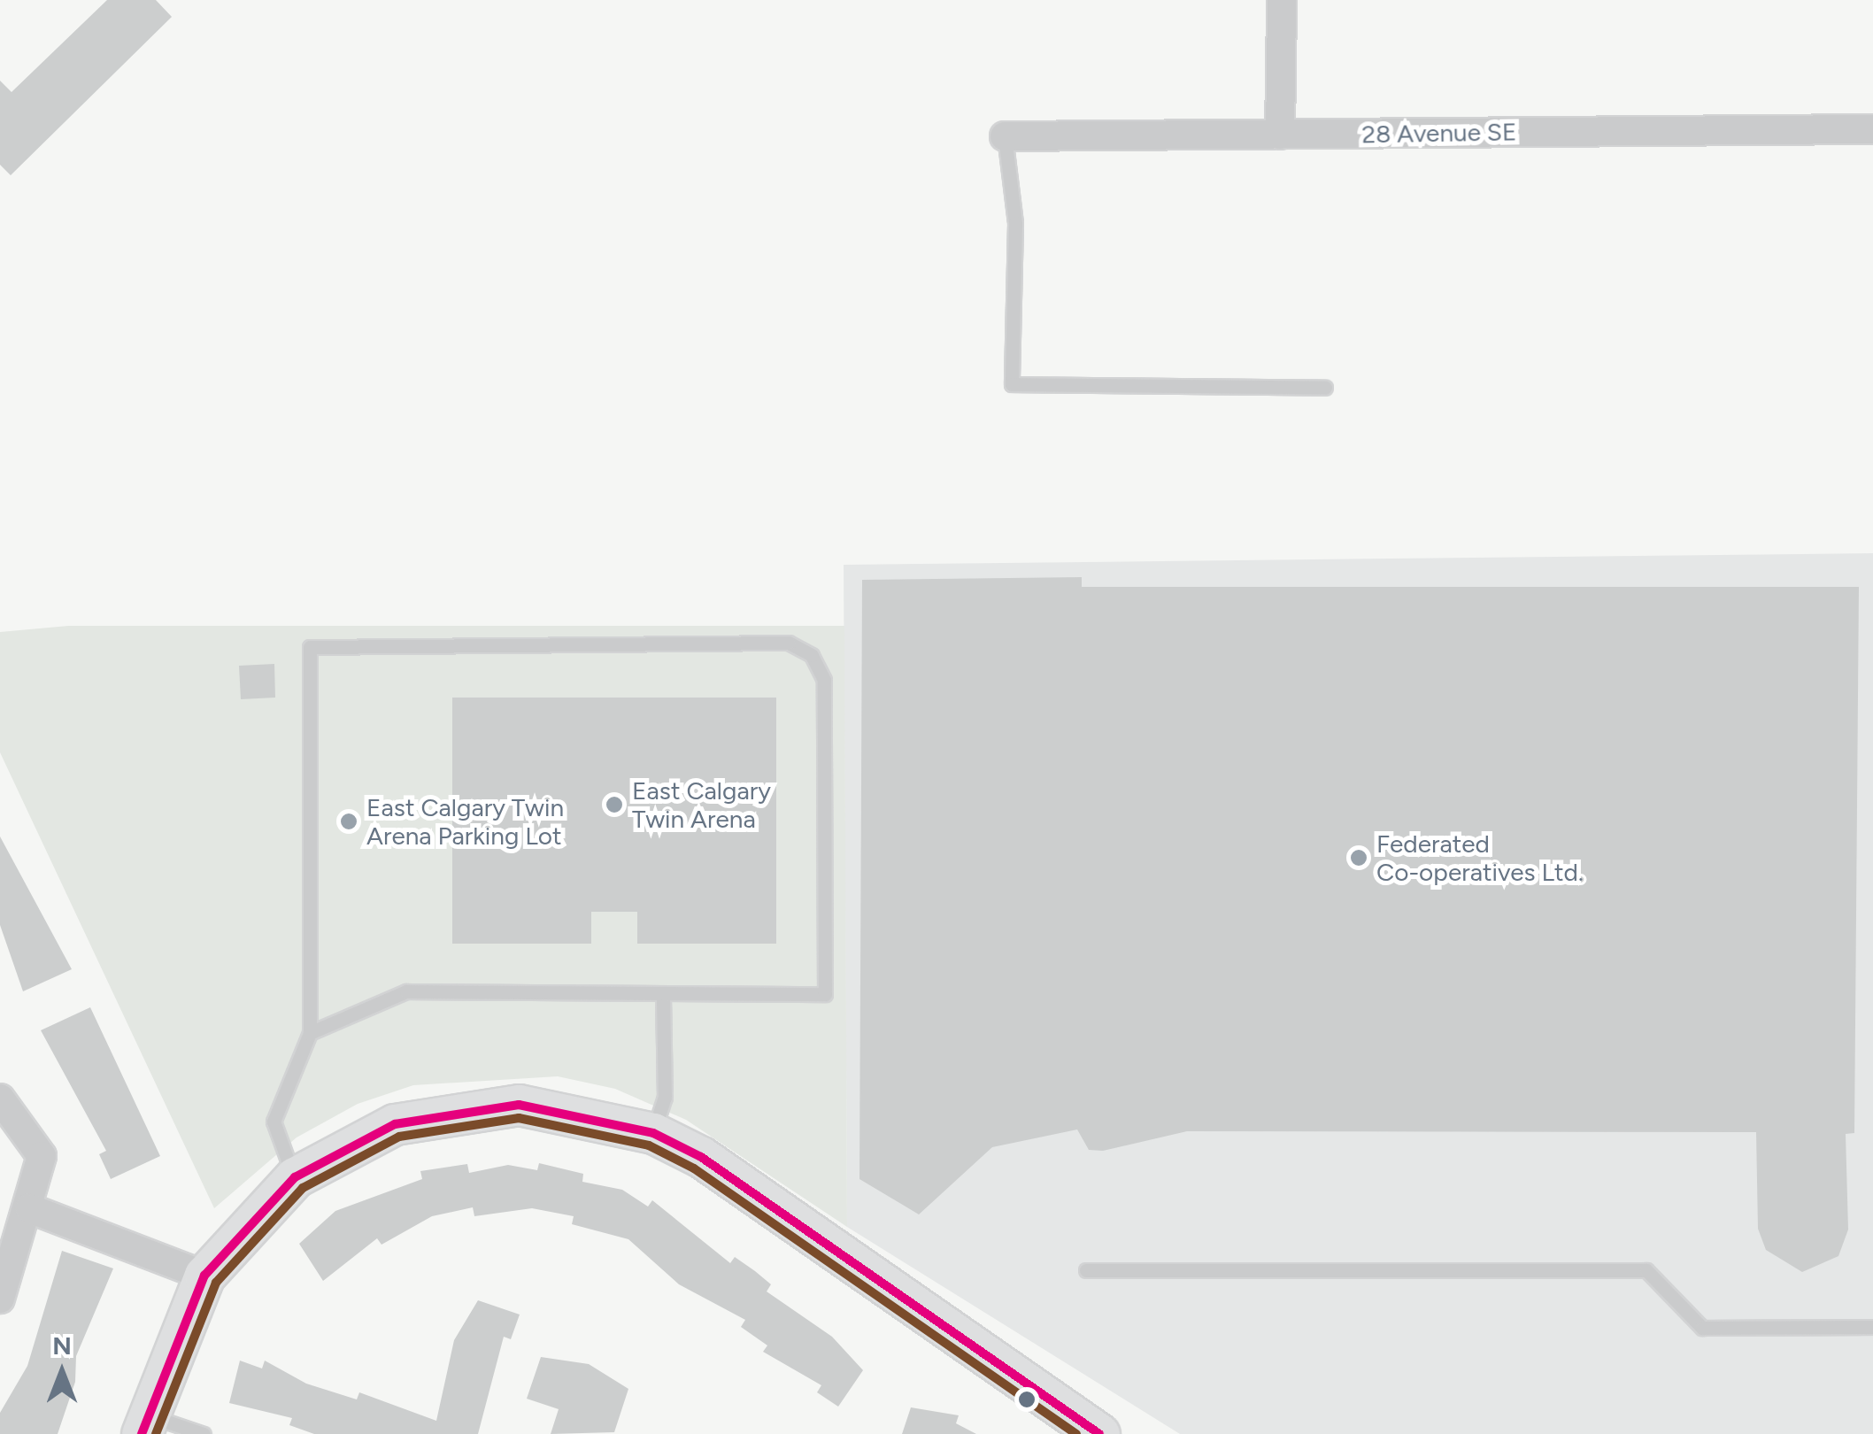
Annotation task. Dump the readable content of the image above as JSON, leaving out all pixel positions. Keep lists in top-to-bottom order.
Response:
{
  "streets": {
    "street": ["28 Avenue SE"]
  },
  "places": ["East Calgary Twin Arena", "East Calgary Twin Arena Parking Lot", "Federated Co-operatives Ltd."],
  "north": "top"
}
